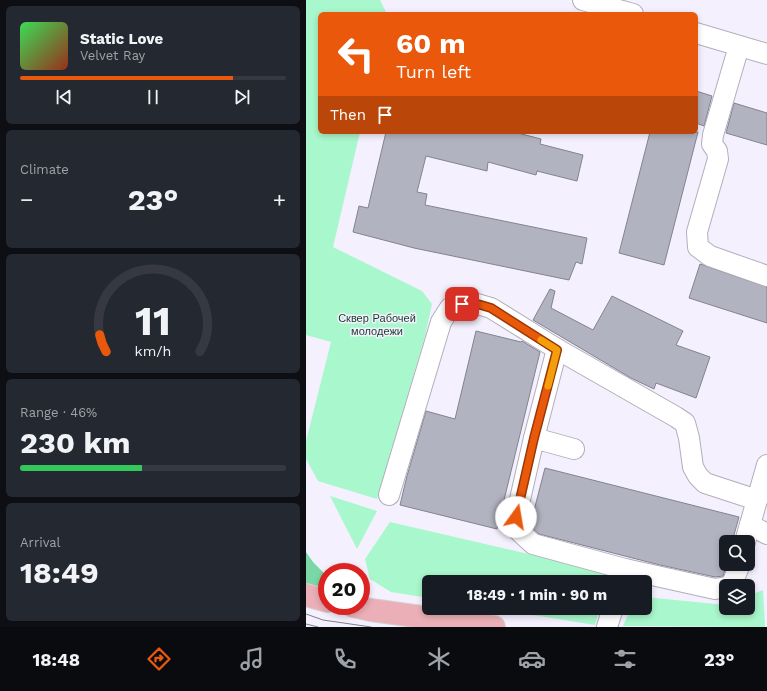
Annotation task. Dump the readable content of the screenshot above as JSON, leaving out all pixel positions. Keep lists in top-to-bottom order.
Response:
{
  "parks": ["Сквер Рабочей молодежи"],
  "page": {
    "turn": ["60 m", "Turn left"],
    "song": ["Static Love", "Velvet Ray"],
    "then": "Then",
    "tile": [
      "Climate",
      ["Range · 46%", "230 km"],
      ["Arrival", "18:49"]
    ],
    "heat": ["−", "23°", "+"],
    "limit": "20",
    "trip": "18:49 · 1 min · 90 m",
    "tabs": ["18:48", "23°"],
    "gauge": ["11", "km/h"]
  }
}
